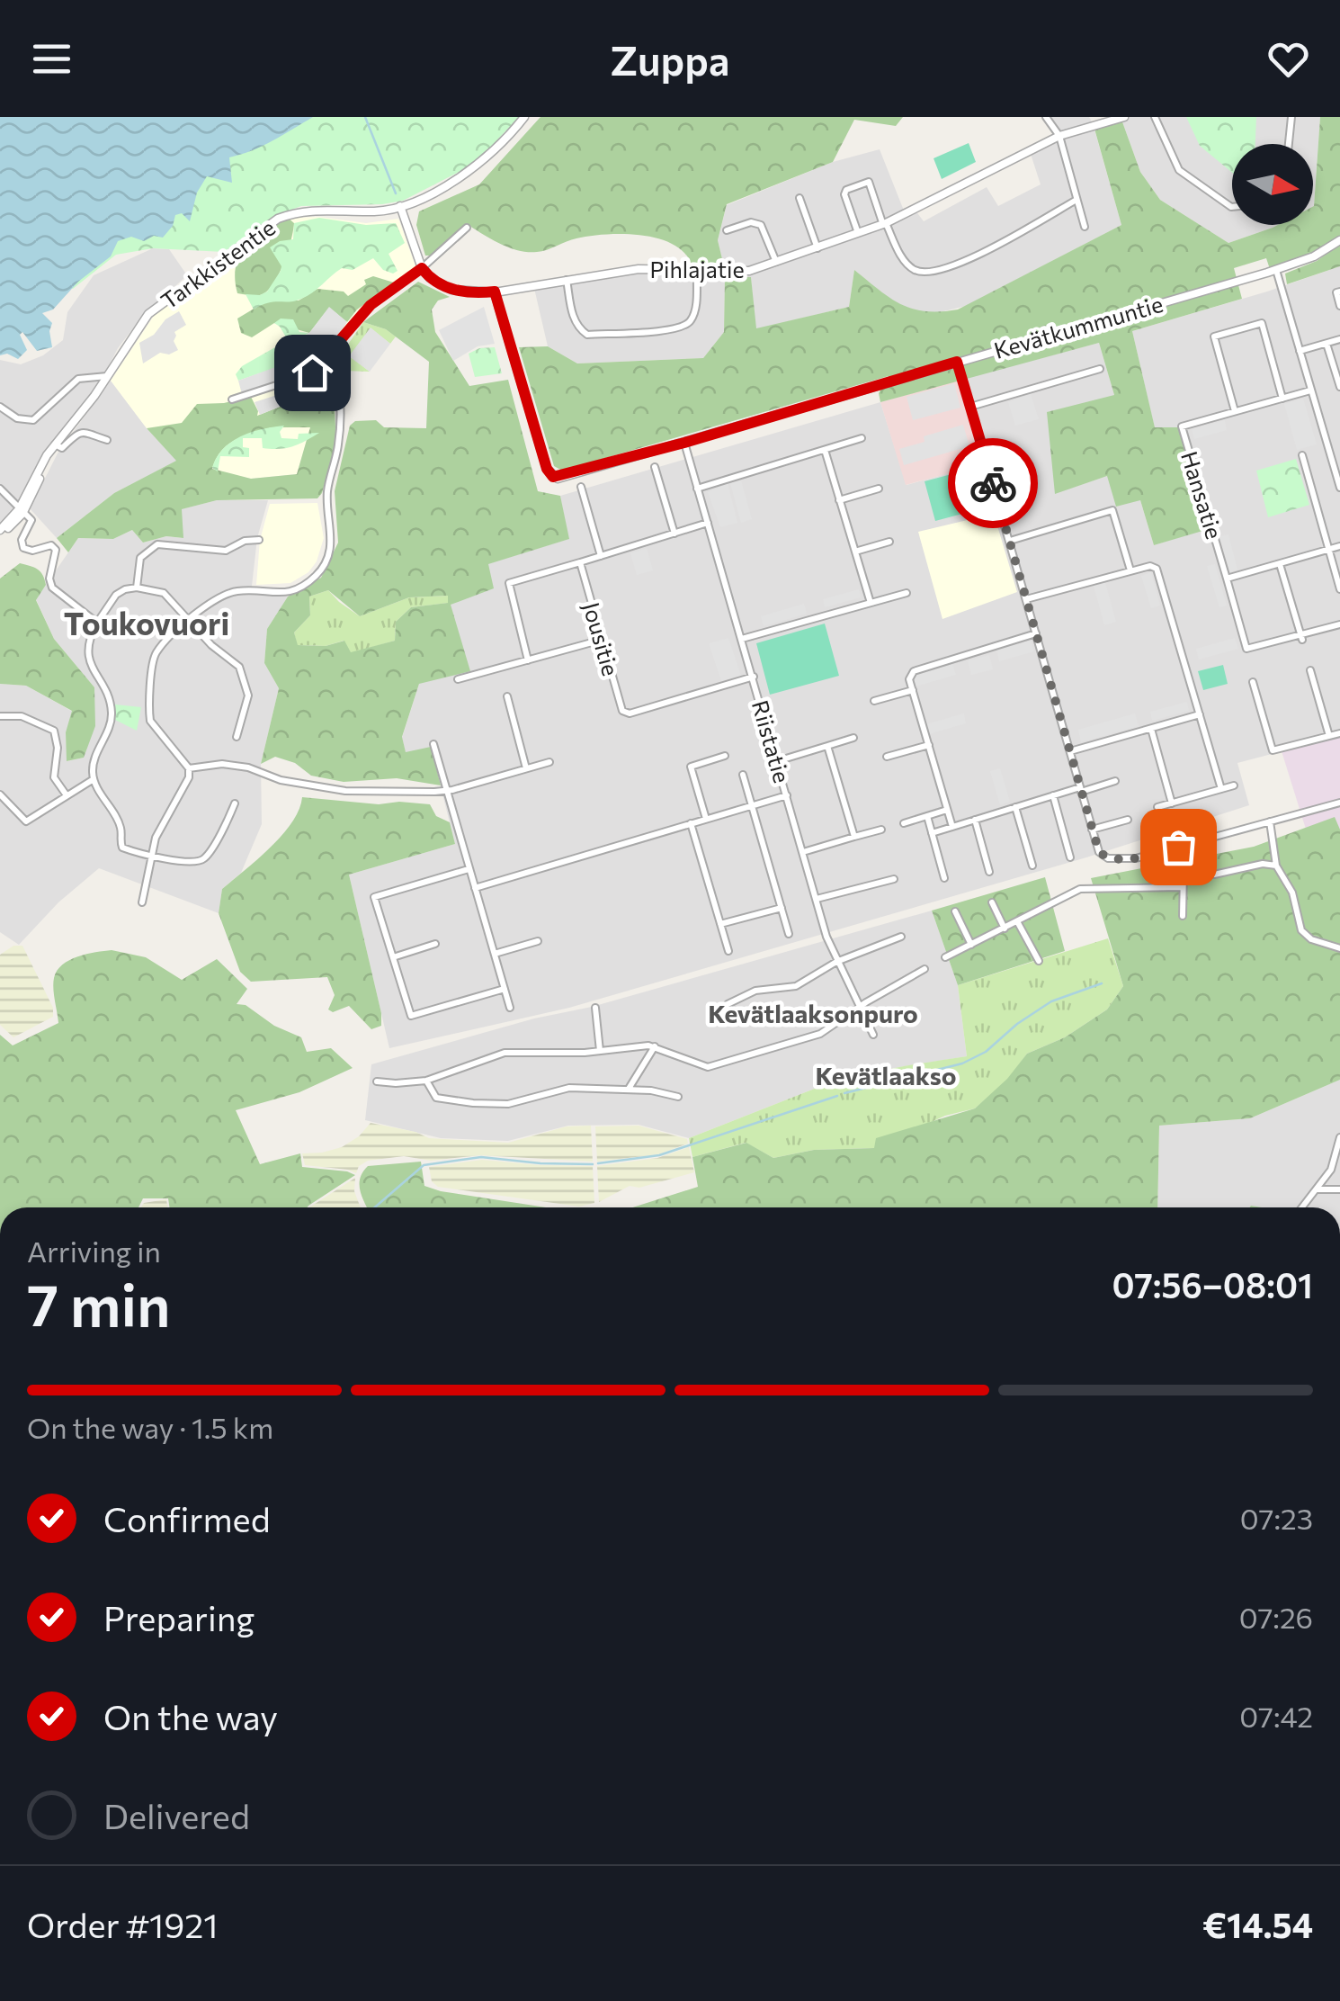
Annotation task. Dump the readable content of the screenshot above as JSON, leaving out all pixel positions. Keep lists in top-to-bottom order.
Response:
{
  "streets": {
    "street": [
      "Tarkkistentie",
      "Pihlajatie",
      "Kevätkummuntie",
      "Hansatie",
      "Jousitie",
      "Riistatie"
    ]
  },
  "crossings": [
    ["Pihlajatie", "Kevätkummuntie"],
    ["Kevätkummuntie", "Riistatie"],
    ["Jousitie", "Riistatie"]
  ],
  "districts": ["Toukovuori", "Kevätlaaksonpuro", "Kevätlaakso"],
  "north": "right",
  "page": {
    "header": "Zuppa",
    "heading": ["7 min", "Arriving in", "07:56–08:01"],
    "panel": ["Order #1921", "€14.54"],
    "bar": "On the way · 1.5 km",
    "list": [
      ["Confirmed", "07:23"],
      ["Preparing", "07:26"],
      ["On the way", "07:42"],
      "Delivered"
    ]
  }
}
